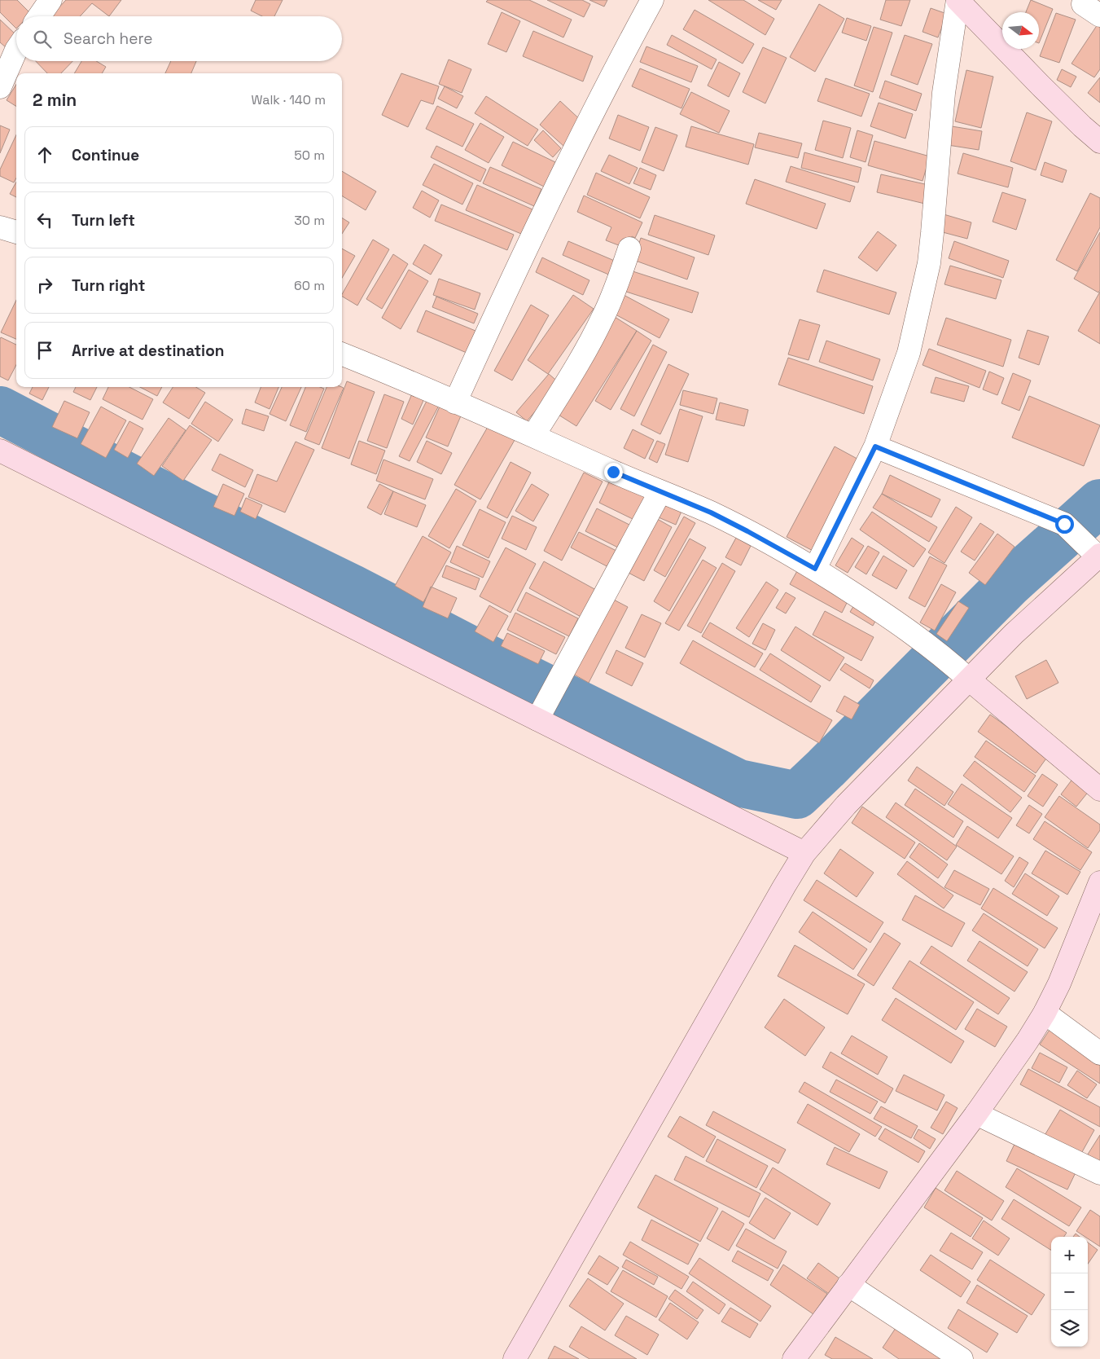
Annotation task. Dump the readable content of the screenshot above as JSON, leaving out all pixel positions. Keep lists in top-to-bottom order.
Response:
{
  "north": "right",
  "page": {
    "search": "Search here",
    "heading": ["2 min", "Walk · 140 m"],
    "list": [
      ["Continue", "50 m"],
      ["Turn left", "30 m"],
      ["Turn right", "60 m"],
      "Arrive at destination"
    ],
    "map_buttons": ["+", "−"]
  }
}
